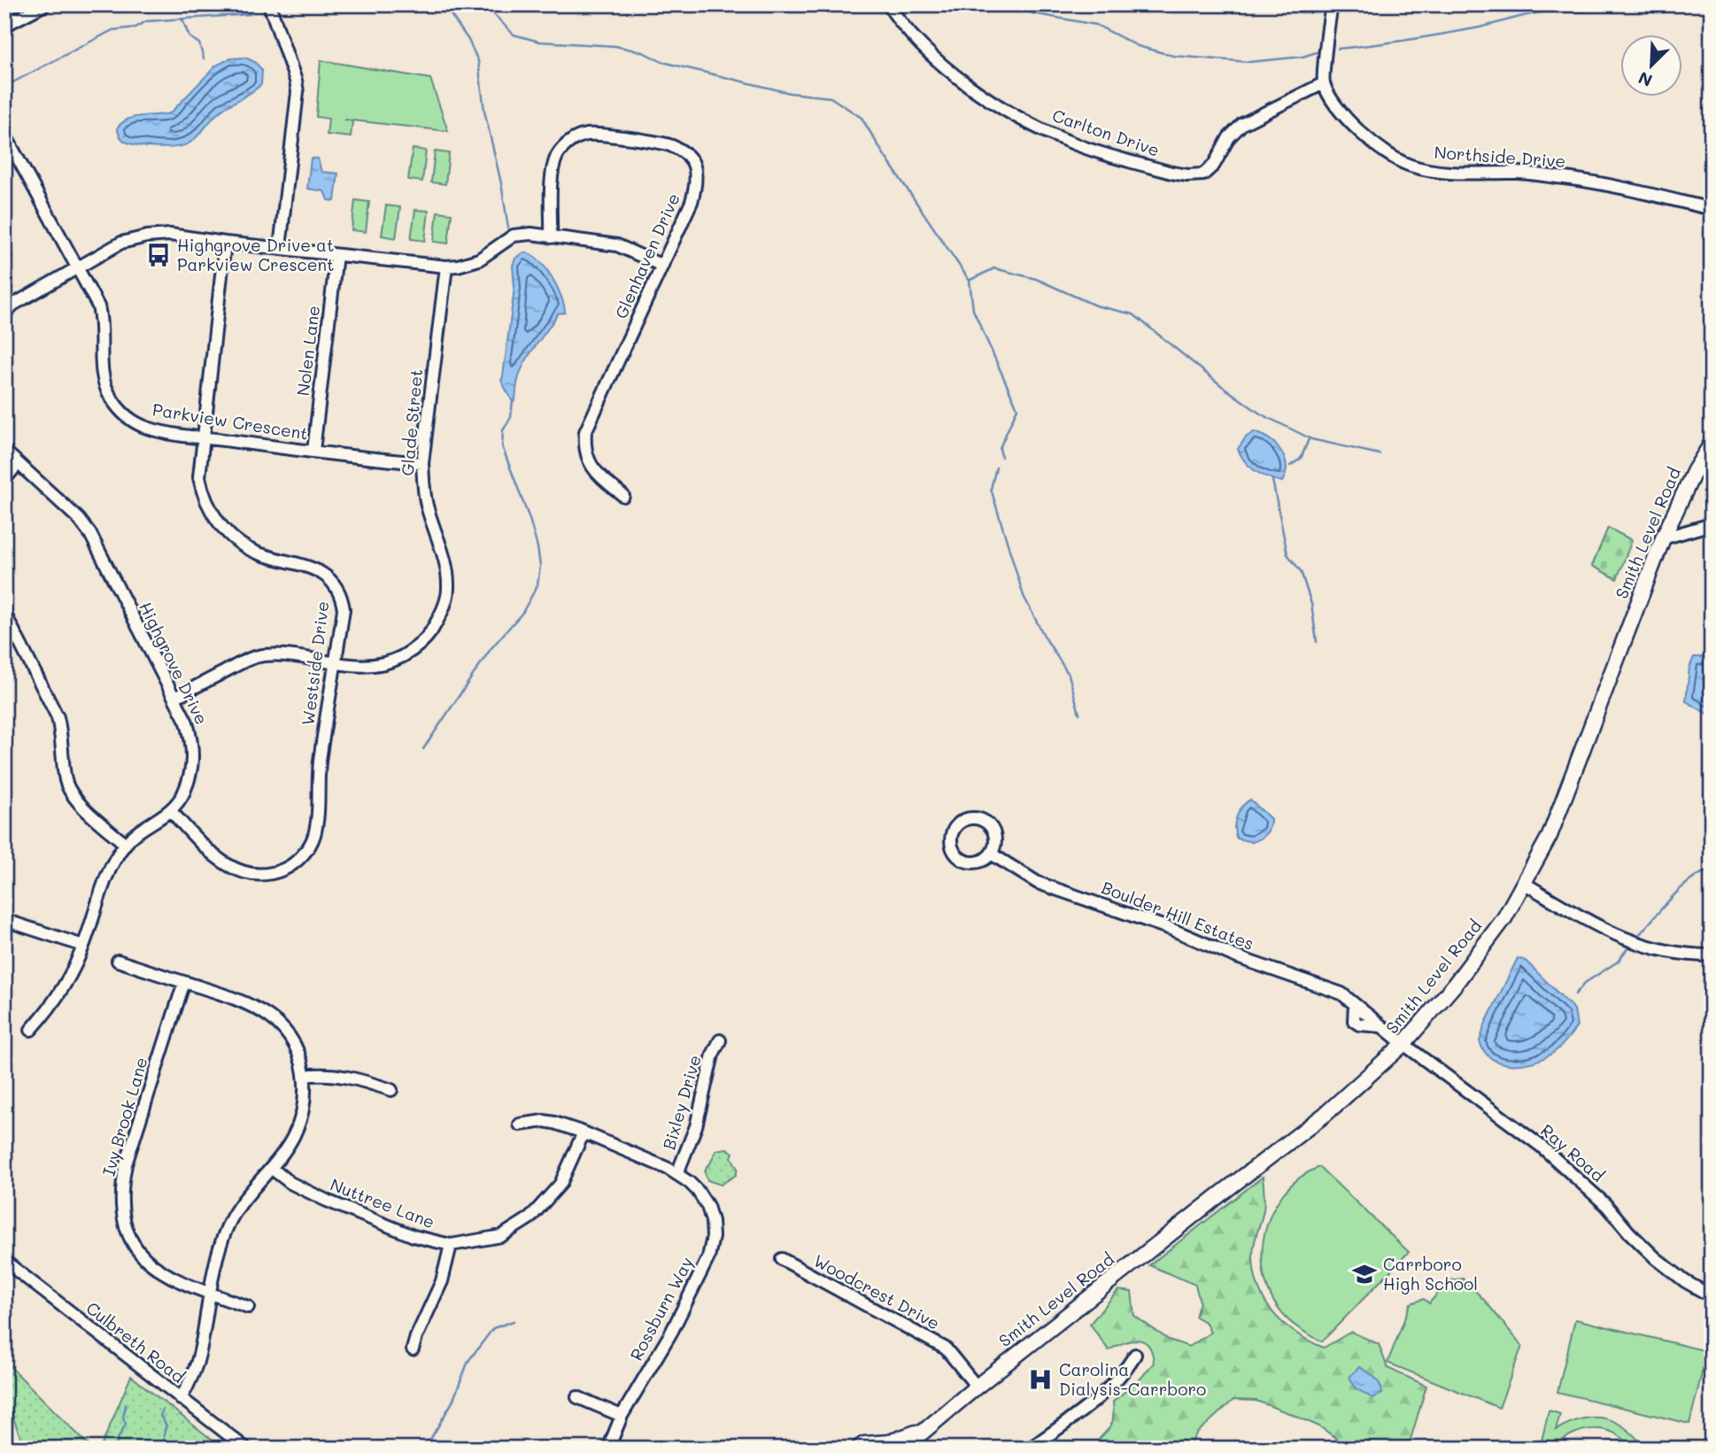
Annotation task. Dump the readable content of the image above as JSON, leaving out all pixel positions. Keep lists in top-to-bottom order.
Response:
{
  "streets": {
    "main road": ["Smith Level Road"],
    "street": [
      "Carlton Drive",
      "Northside Drive",
      "Glenhaven Drive",
      "Nolen Lane",
      "Parkview Crescent",
      "Glade Street",
      "Highgrove Drive",
      "Westside Drive",
      "Boulder Hill Estates",
      "Bixley Drive",
      "Ivy Brook Lane",
      "Ray Road",
      "Nuttree Lane",
      "Woodcrest Drive",
      "Rossburn Way",
      "Culbreth Road"
    ]
  },
  "crossings": [
    ["Carlton Drive", "Northside Drive"],
    ["Nolen Lane", "Parkview Crescent"],
    ["Parkview Crescent", "Glade Street"],
    ["Parkview Crescent", "Westside Drive"],
    ["Glade Street", "Highgrove Drive"],
    ["Glade Street", "Westside Drive"],
    ["Smith Level Road", "Boulder Hill Estates"],
    ["Smith Level Road", "Ray Road"],
    ["Smith Level Road", "Woodcrest Drive"],
    ["Highgrove Drive", "Westside Drive"],
    ["Boulder Hill Estates", "Ray Road"],
    ["Bixley Drive", "Rossburn Way"],
    ["Nuttree Lane", "Rossburn Way"]
  ],
  "places": {
    "bus stop": ["Highgrove Drive at Parkview Crescent"],
    "school or university": ["Carrboro High School"],
    "hospital": ["Carolina Dialysis-Carrboro"]
  },
  "north": "bottom left"
}
